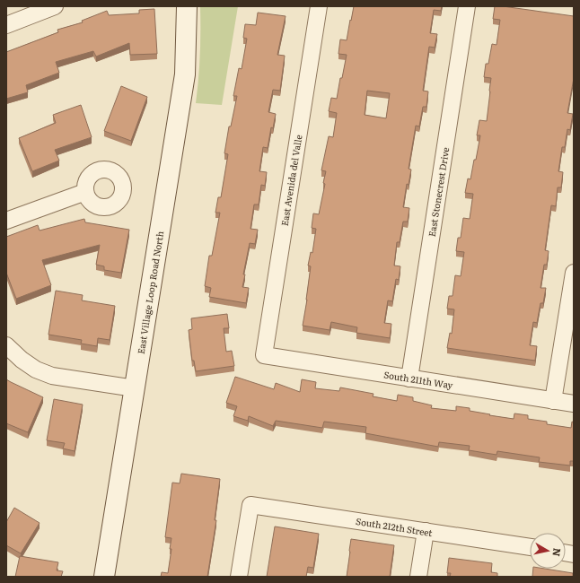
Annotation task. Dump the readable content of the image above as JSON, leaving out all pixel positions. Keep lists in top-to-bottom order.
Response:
{
  "streets": {
    "street": [
      "East Avenida del Valle",
      "East Stonecrest Drive",
      "East Village Loop Road North",
      "South 211th Way",
      "South 212th Street"
    ]
  },
  "crossings": [
    ["East Avenida del Valle", "South 211th Way"],
    ["East Stonecrest Drive", "South 211th Way"]
  ],
  "north": "right"
}
